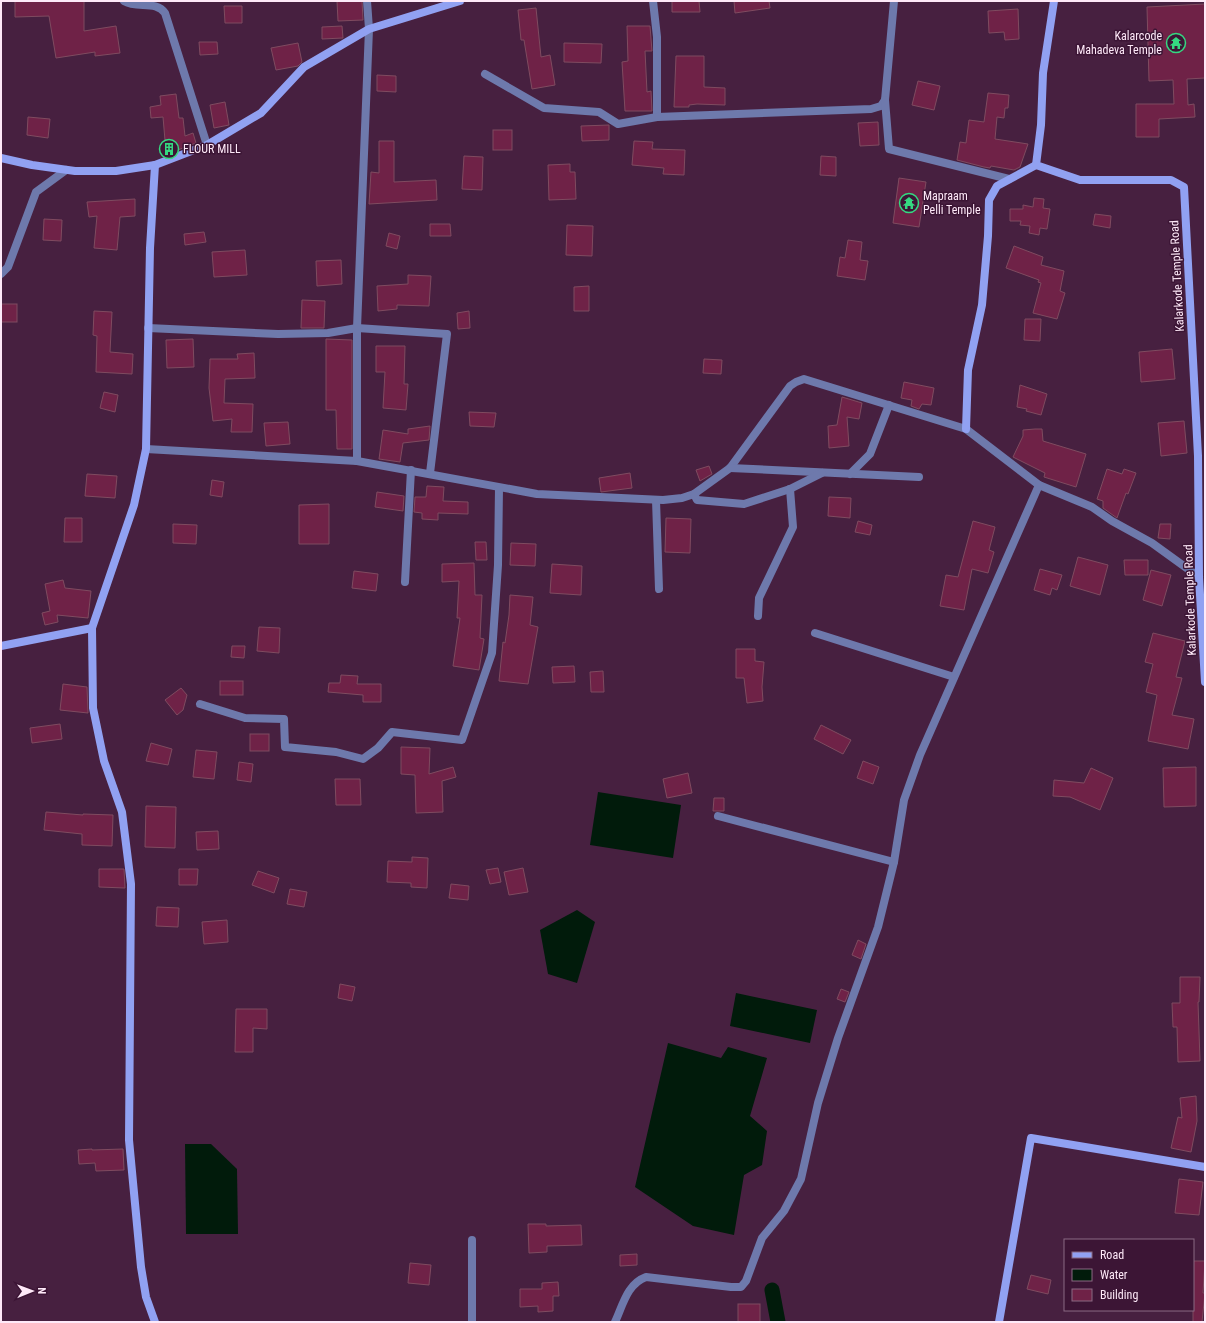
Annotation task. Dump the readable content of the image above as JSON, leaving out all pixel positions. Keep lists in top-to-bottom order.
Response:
{
  "streets": {
    "main road": ["Kalarkode Temple Road"]
  },
  "places": {
    "temple": ["Kalarcode Mahadeva Temple", "Mapraam Pelli Temple"],
    "building": ["FLOUR MILL"]
  },
  "legend": ["Road", "Water", "Building"],
  "north": "right"
}
